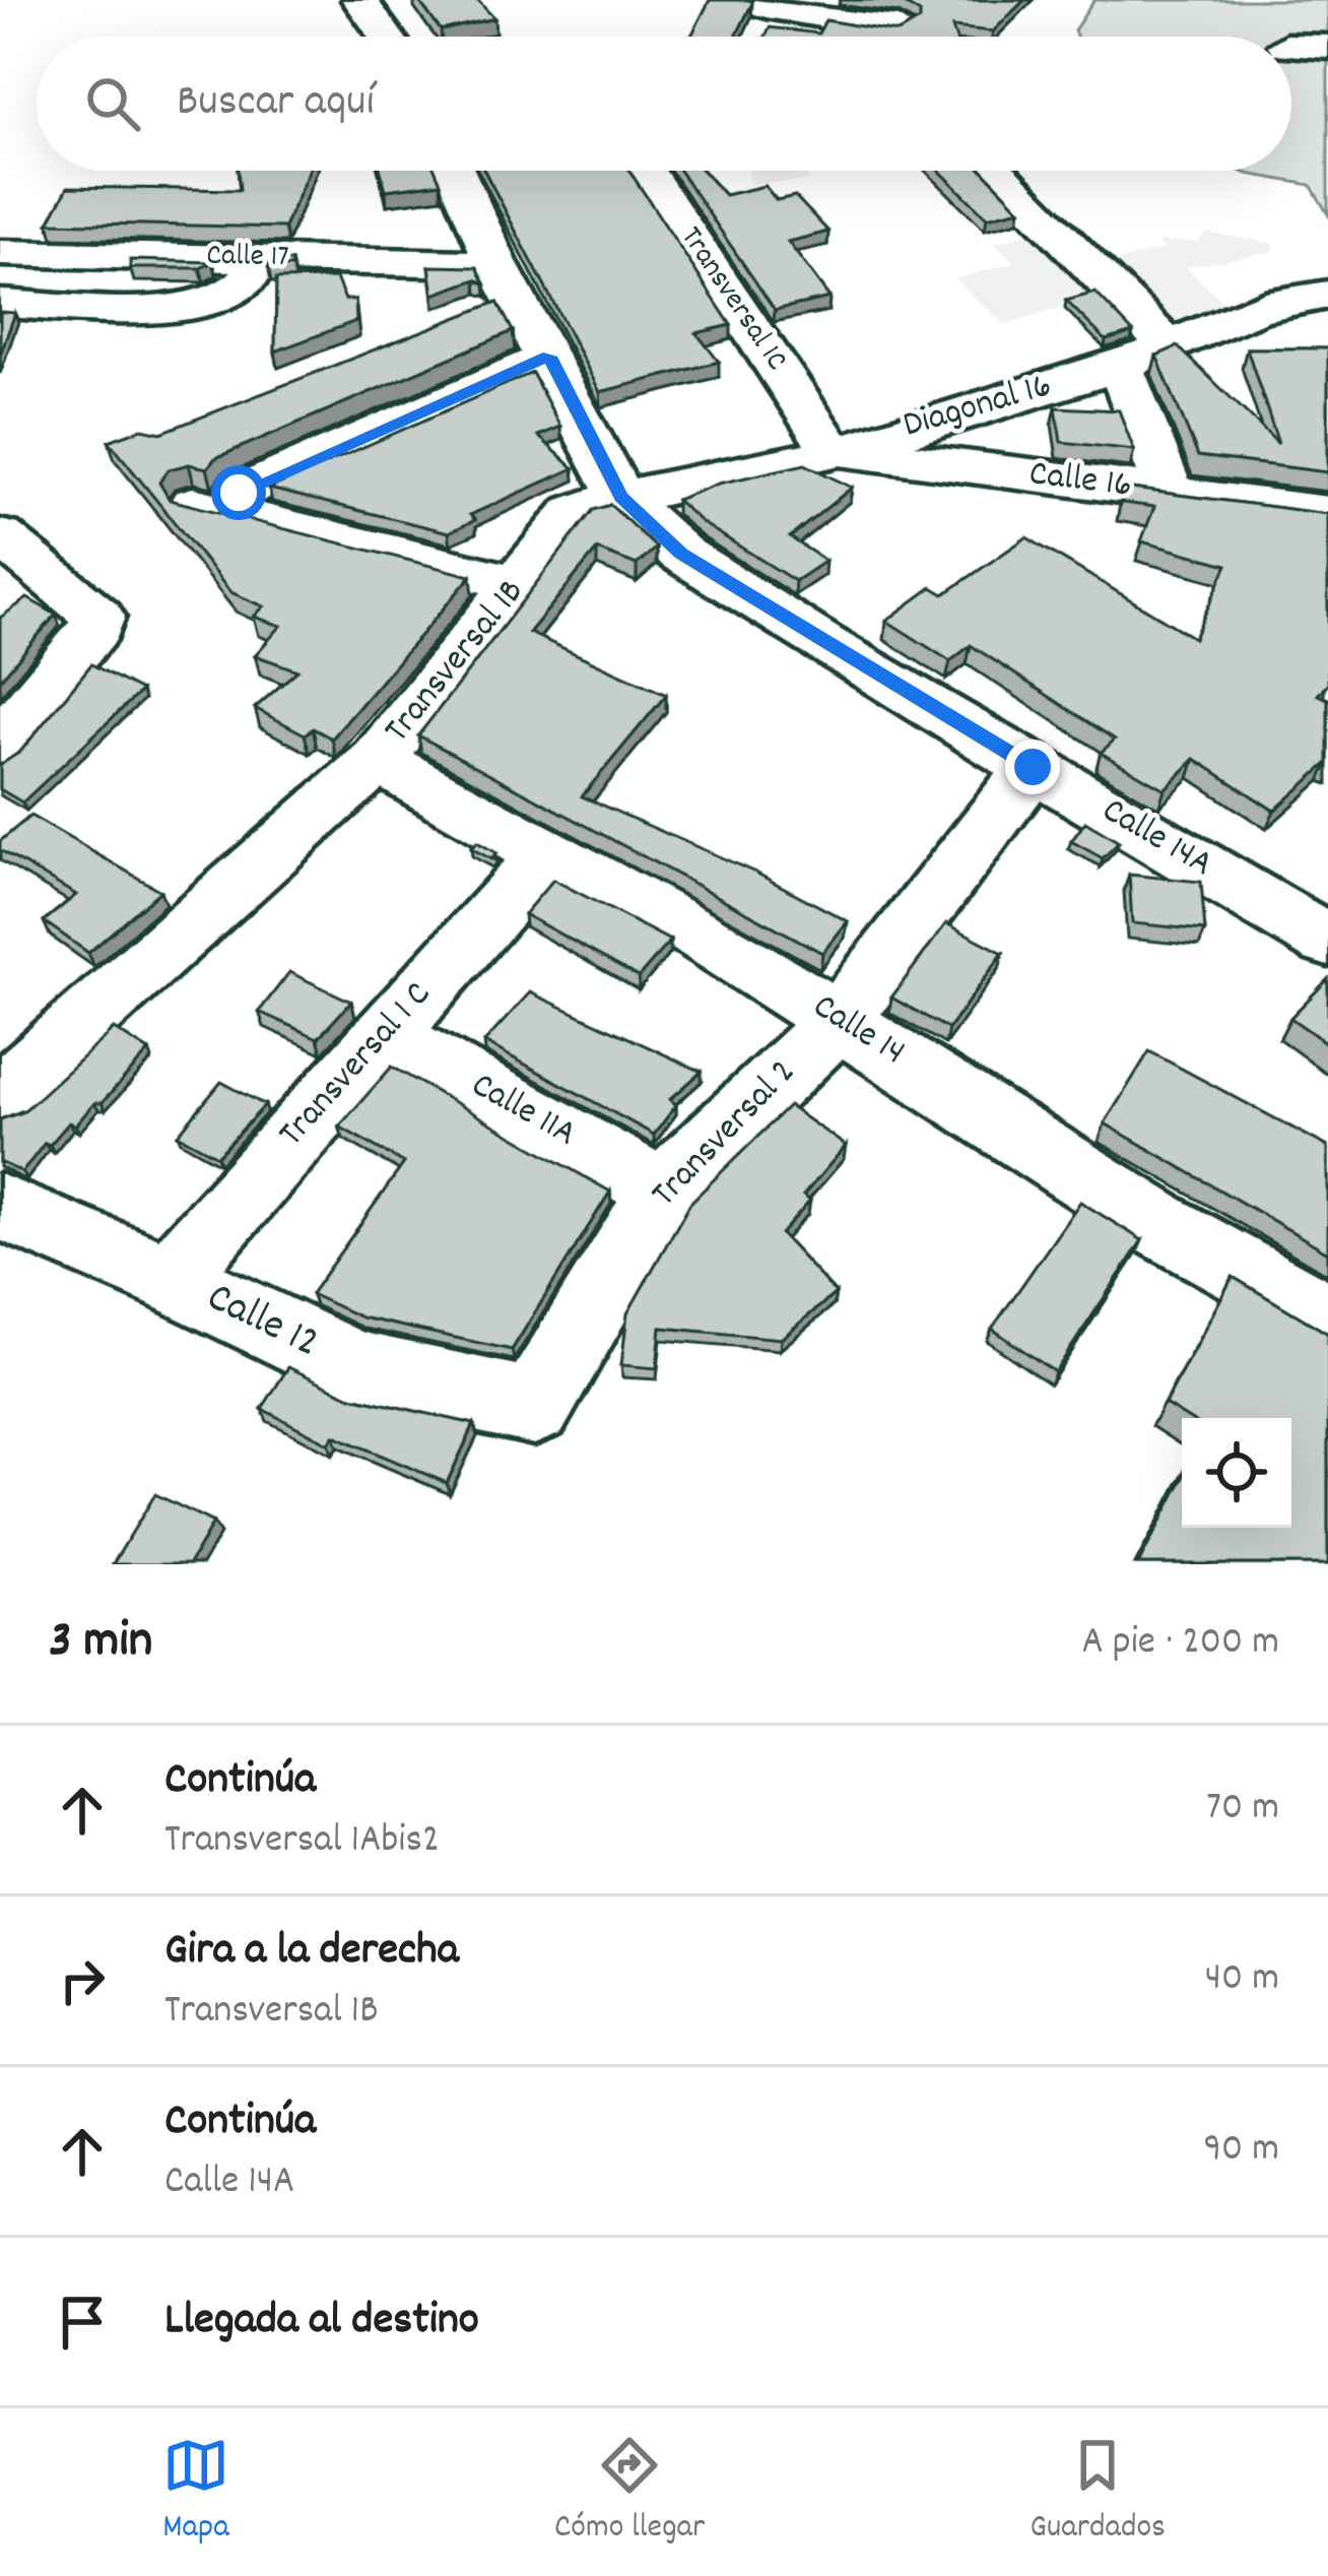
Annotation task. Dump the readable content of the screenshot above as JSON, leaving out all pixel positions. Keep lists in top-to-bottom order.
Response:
{
  "streets": {
    "street": [
      "Calle 17",
      "Transversal 1C",
      "Diagonal 16",
      "Calle 16",
      "Transversal 1B",
      "Calle 14A",
      "Calle 14",
      "Transversal 1 C",
      "Calle 11A",
      "Transversal 2",
      "Calle 12"
    ]
  },
  "crossings": [
    ["Transversal 1C", "Diagonal 16"],
    ["Transversal 1C", "Calle 16"],
    ["Diagonal 16", "Calle 16"],
    ["Diagonal 16", "Transversal 1B"],
    ["Diagonal 16", "Calle 14A"],
    ["Transversal 1B", "Calle 14A"],
    ["Transversal 1B", "Calle 14"],
    ["Calle 14A", "Transversal 2"],
    ["Calle 14", "Transversal 1 C"],
    ["Calle 14", "Transversal 2"],
    ["Transversal 1 C", "Calle 11A"],
    ["Transversal 1 C", "Calle 12"],
    ["Calle 11A", "Transversal 2"],
    ["Transversal 2", "Calle 12"]
  ],
  "page": {
    "search": "Buscar aquí",
    "heading": ["3 min", "A pie · 200 m"],
    "list": [
      ["Continúa", "Transversal 1Abis2", "70 m"],
      ["Gira a la derecha", "Transversal 1B", "40 m"],
      ["Continúa", "Calle 14A", "90 m"],
      "Llegada al destino"
    ],
    "nav": ["Mapa", "Cómo llegar", "Guardados"]
  }
}
